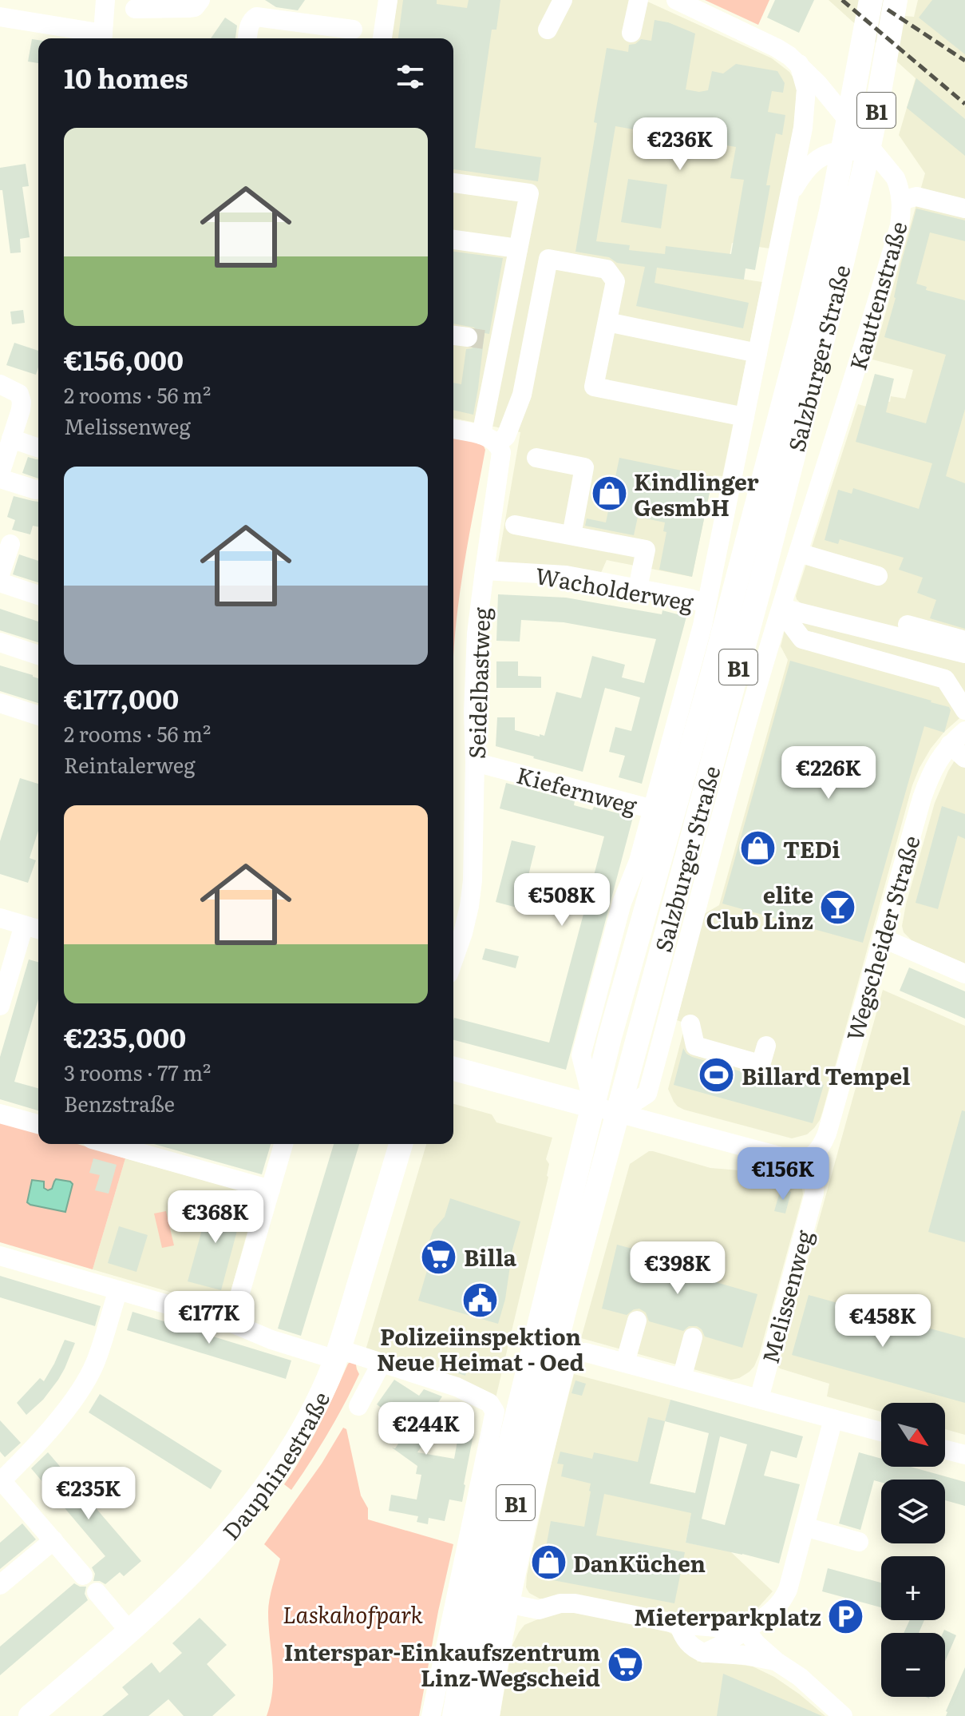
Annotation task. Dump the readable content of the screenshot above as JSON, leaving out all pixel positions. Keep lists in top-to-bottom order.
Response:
{
  "streets": {
    "main road": ["B1", "Salzburger Straße", "Dauphinestraße"],
    "street": [
      "Kauttenstraße",
      "Wacholderweg",
      "Seidelbastweg",
      "Kiefernweg",
      "Wegscheider Straße",
      "Melissenweg"
    ]
  },
  "crossings": [
    ["Kauttenstraße", "Salzburger Straße"],
    ["Salzburger Straße", "Wacholderweg"],
    ["Salzburger Straße", "Kiefernweg"],
    ["Wacholderweg", "Seidelbastweg"],
    ["Seidelbastweg", "Kiefernweg"],
    ["Wegscheider Straße", "Melissenweg"]
  ],
  "parks": ["Laskahofpark"],
  "places": {
    "shop": ["Kindlinger GesmbH", "TEDi", "DanKüchen"],
    "bar": ["elite Club Linz"],
    "sports": ["Billard Tempel"],
    "supermarket": ["Billa", "Interspar-Einkaufszentrum Linz-Wegscheid"],
    "public building": ["Polizeiinspektion Neue Heimat - Oed"],
    "parking": ["Mieterparkplatz"]
  },
  "north": "bottom right",
  "page": {
    "heading": "10 homes",
    "list": [
      {
        "name": "€156,000",
        "note": "2 rooms · 56 m² · Melissenweg"
      },
      {
        "name": "€177,000",
        "note": "2 rooms · 56 m² · Reintalerweg"
      },
      {
        "name": "€235,000",
        "note": "3 rooms · 77 m² · Benzstraße"
      }
    ],
    "price": [
      "€236K",
      "€226K",
      "€508K",
      "€156K",
      "€368K",
      "€398K",
      "€177K",
      "€458K",
      "€244K",
      "€235K"
    ],
    "map_buttons": ["+", "−"]
  }
}
